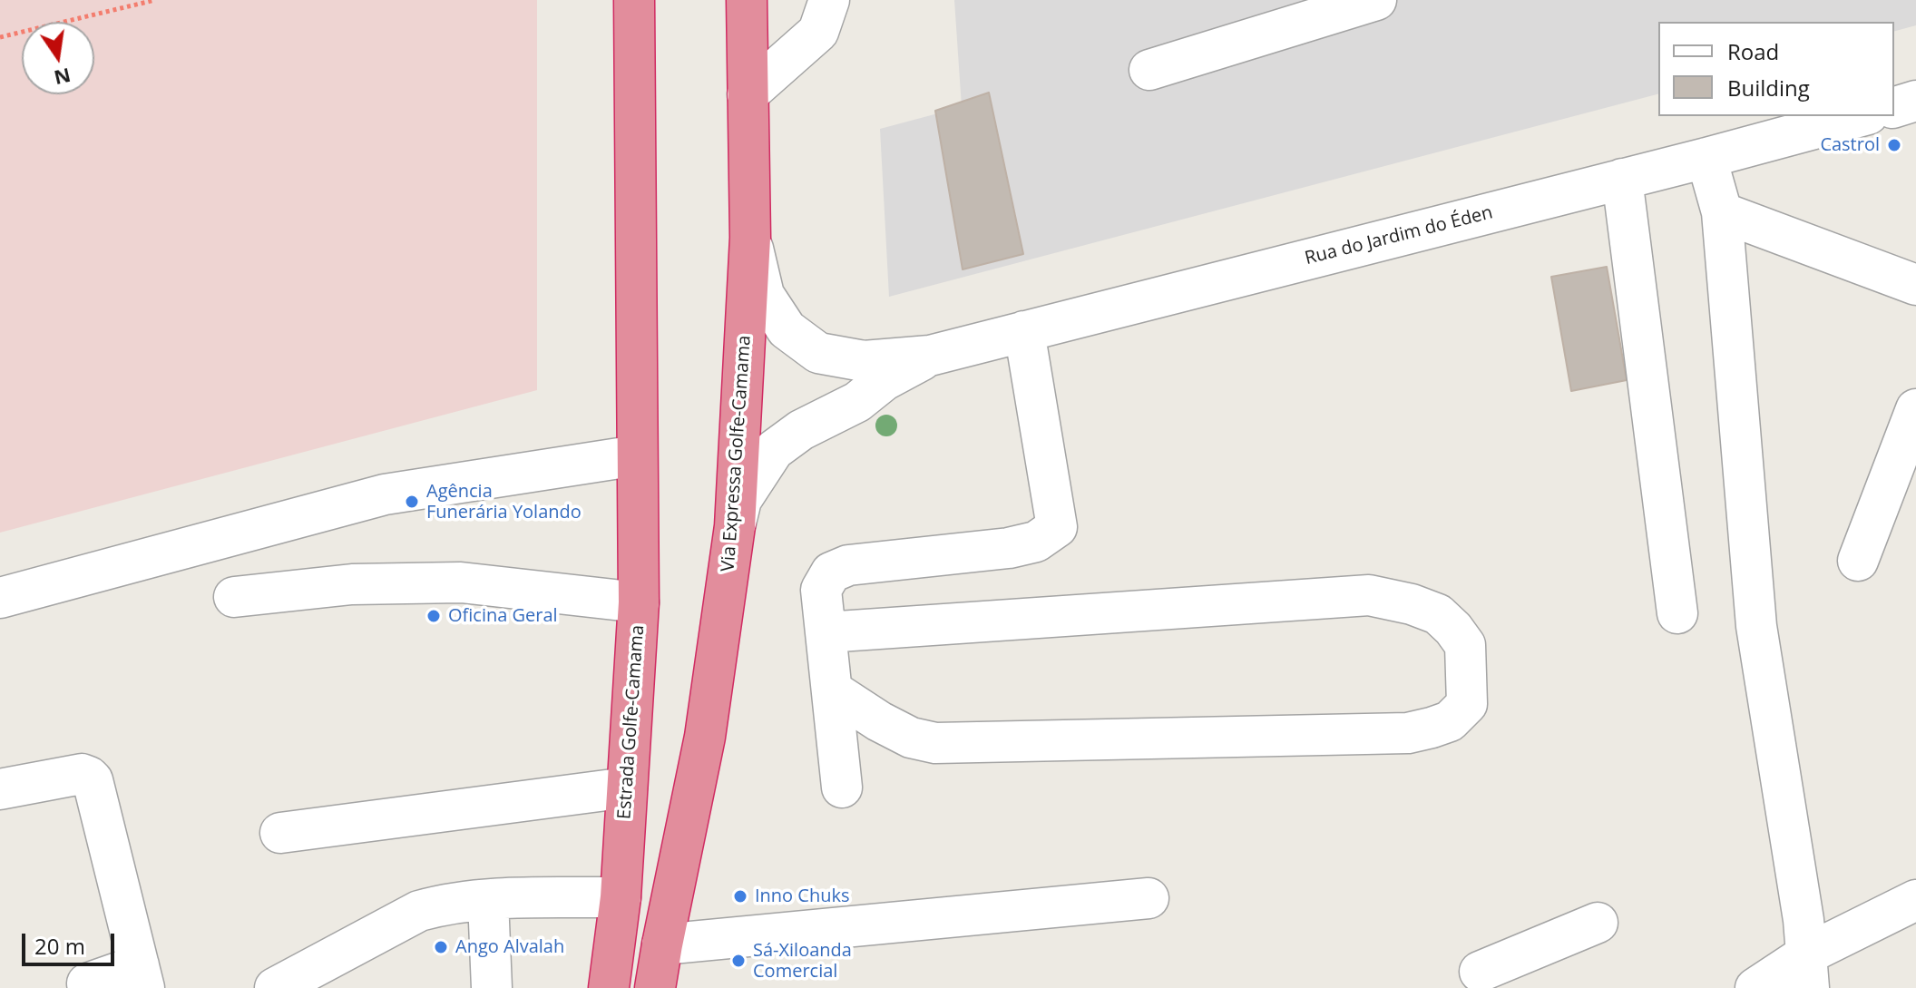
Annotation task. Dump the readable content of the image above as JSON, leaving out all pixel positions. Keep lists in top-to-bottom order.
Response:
{
  "streets": {
    "highway": ["Via Expressa Golfe-Camama", "Estrada Golfe-Camama"],
    "street": ["Rua do Jardim do Éden"]
  },
  "places": [
    "Castrol",
    "Agência Funerária Yolando",
    "Oficina Geral",
    "Inno Chuks",
    "Ango Alvalah",
    "Sá-Xiloanda Comercial"
  ],
  "legend": ["Road", "Building"],
  "scale_bar": "20 m",
  "north": "bottom"
}
